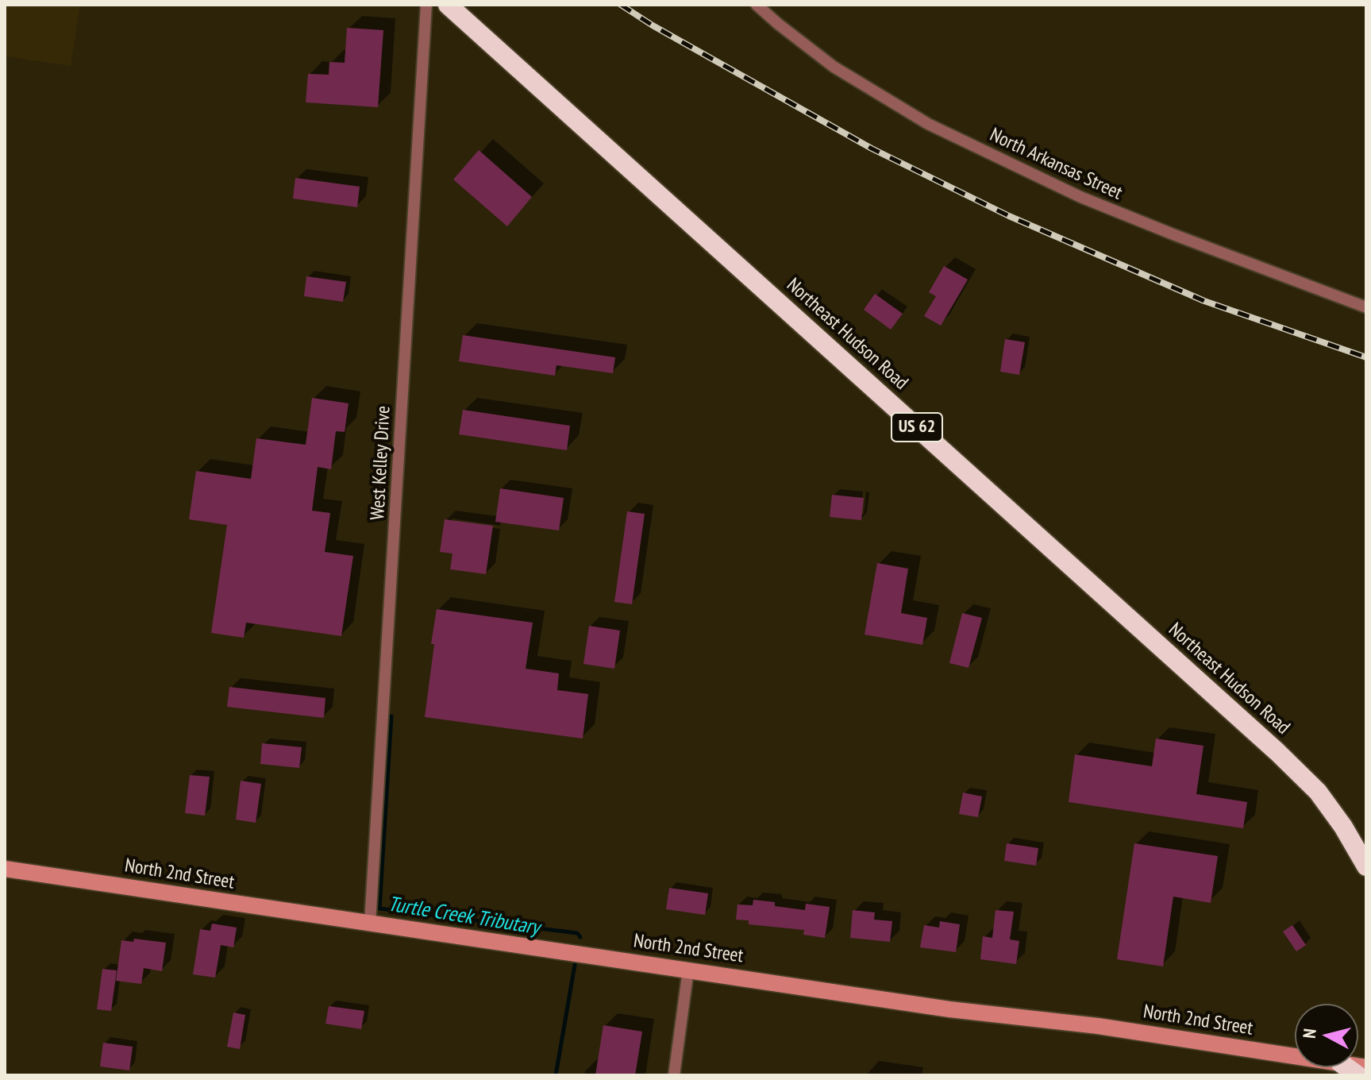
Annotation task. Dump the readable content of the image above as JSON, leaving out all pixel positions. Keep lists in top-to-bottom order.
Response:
{
  "streets": {
    "highway": ["Northeast Hudson Road", "US 62"],
    "main road": ["North 2nd Street"],
    "street": ["North Arkansas Street", "West Kelley Drive"]
  },
  "crossings": [
    ["West Kelley Drive", "North 2nd Street"]
  ],
  "water": ["Turtle Creek Tributary"],
  "north": "left"
}
